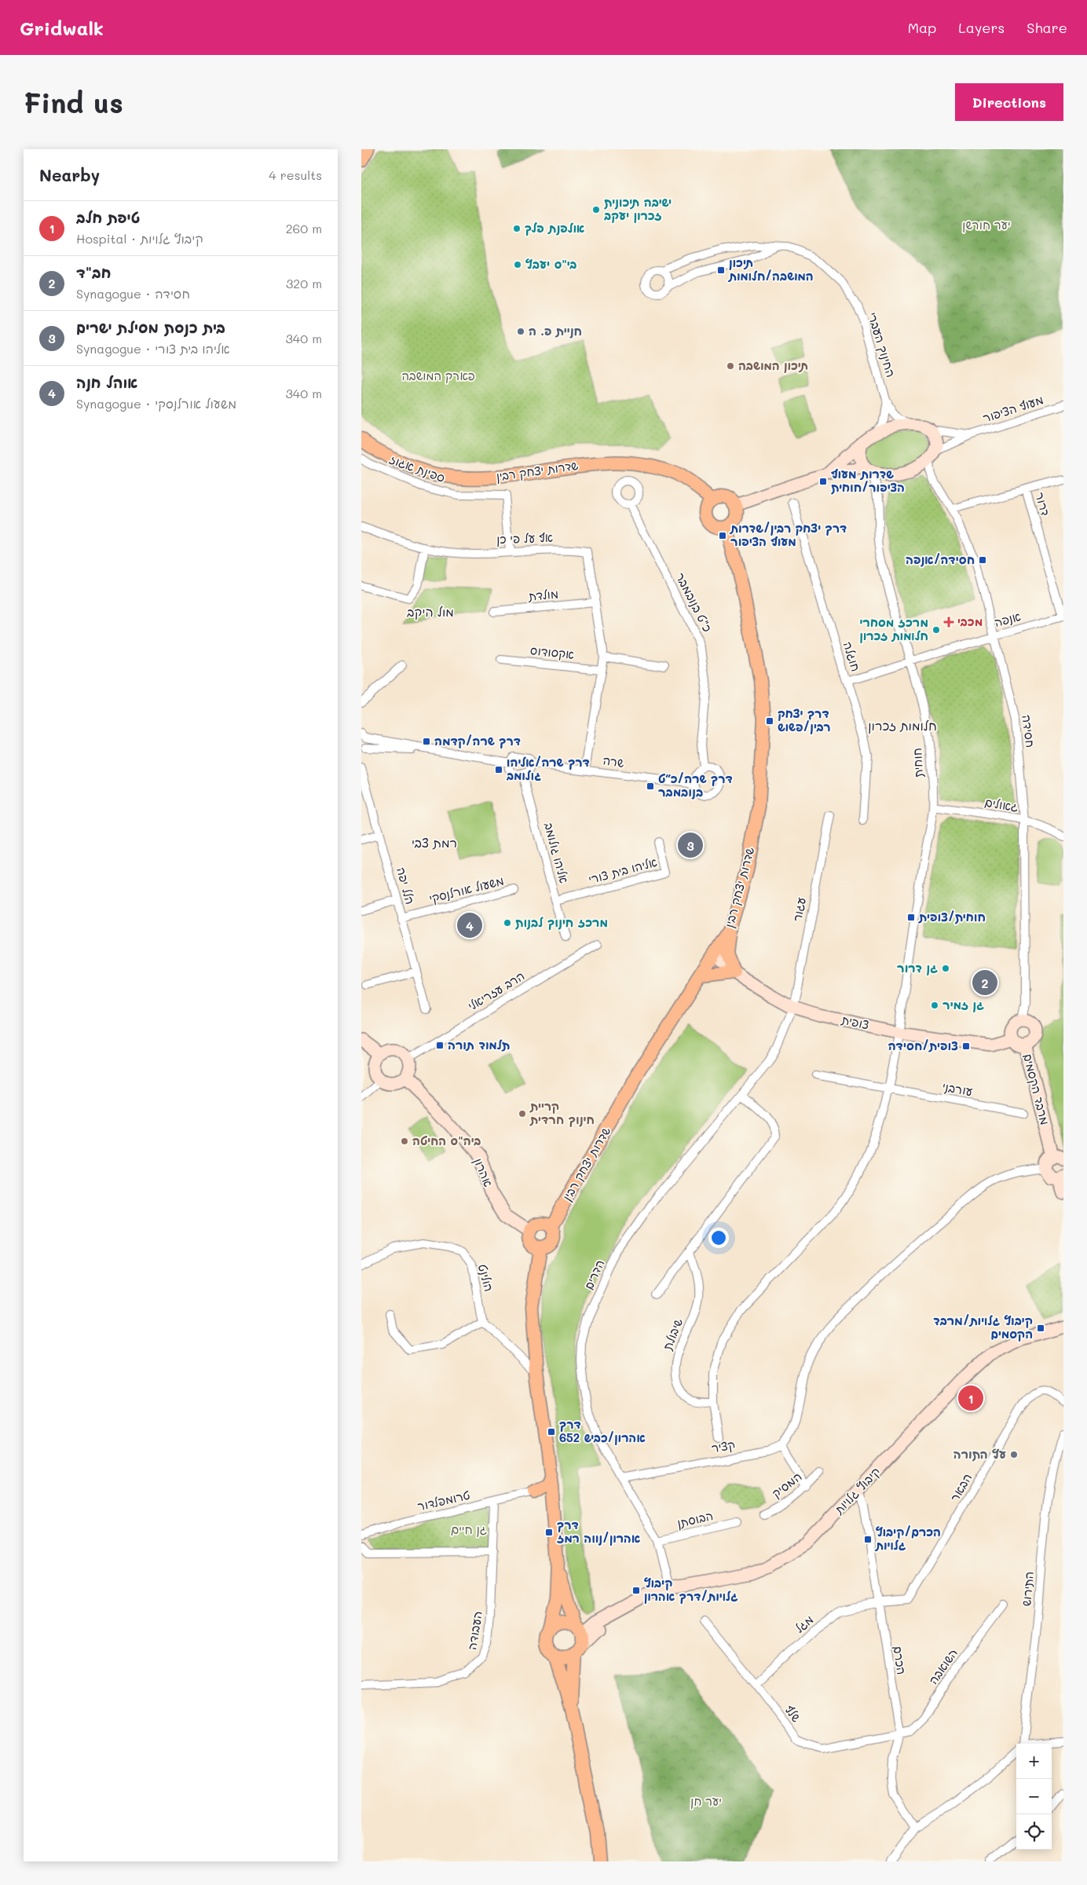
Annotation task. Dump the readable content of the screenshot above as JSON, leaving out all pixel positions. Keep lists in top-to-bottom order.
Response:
{
  "streets": {
    "main road": ["שדרות יצחק רבין"],
    "street": [
      "החינוך העברי",
      "מעוף הציפור",
      "ספינת אגוז",
      "דרור",
      "אף על פי כן",
      "מולדת",
      "כ\"ט בנובמבר",
      "אנפה",
      "אקסודוס",
      "חוגלה",
      "חסידה",
      "שרה",
      "חוחית",
      "גאולים",
      "אליהו גולומב",
      "אליהו בית צורי",
      "הלל יפה",
      "משעול אורלנסקי",
      "עגור",
      "הרב עזריאלי",
      "צופית",
      "עורבני",
      "מרבד הקסמים",
      "אהרון",
      "הדרים",
      "הולינט",
      "שיבולת",
      "קציר",
      "המסיק",
      "הבאר",
      "קיבוץ גלויות",
      "טרומפלדור",
      "הבוסתן",
      "התירוש",
      "מגל",
      "העבודה",
      "הכרם",
      "השואבה",
      "שלף"
    ]
  },
  "crossings": [
    ["החינוך העברי", "מעוף הציפור"],
    ["החינוך העברי", "חסידה"],
    ["החינוך העברי", "חוחית"],
    ["מעוף הציפור", "חסידה"],
    ["מעוף הציפור", "חוחית"],
    ["ספינת אגוז", "אף על פי כן"],
    ["שדרות יצחק רבין", "צופית"],
    ["שדרות יצחק רבין", "אהרון"],
    ["דרור", "אנפה"],
    ["דרור", "חסידה"],
    ["אף על פי כן", "מולדת"],
    ["אף על פי כן", "אקסודוס"],
    ["אף על פי כן", "שרה"],
    ["כ\"ט בנובמבר", "שרה"],
    ["אנפה", "חוגלה"],
    ["אנפה", "חסידה"],
    ["אנפה", "חוחית"],
    ["חסידה", "חוחית"],
    ["חסידה", "גאולים"],
    ["חסידה", "צופית"],
    ["חסידה", "מרבד הקסמים"],
    ["שרה", "אליהו גולומב"],
    ["חוחית", "גאולים"],
    ["חוחית", "צופית"],
    ["אליהו גולומב", "אליהו בית צורי"],
    ["הלל יפה", "משעול אורלנסקי"],
    ["עגור", "צופית"],
    ["עגור", "הדרים"],
    ["הרב עזריאלי", "אהרון"],
    ["צופית", "מרבד הקסמים"],
    ["צופית", "הדרים"],
    ["הדרים", "קציר"],
    ["הדרים", "קיבוץ גלויות"],
    ["הדרים", "הבוסתן"],
    ["הבאר", "מגל"],
    ["הבאר", "הכרם"],
    ["קיבוץ גלויות", "הכרם"],
    ["טרומפלדור", "העבודה"],
    ["מגל", "הכרם"],
    ["מגל", "שלף"],
    ["הכרם", "השואבה"],
    ["הכרם", "שלף"],
    ["השואבה", "שלף"]
  ],
  "districts": ["מול היקב", "חלומות זכרון", "רמת צבי"],
  "parks": [
    "יער חורשן",
    "פארק המושבה",
    "גן חיים",
    "יער חן"
  ],
  "places": {
    "other": [
      "ישיבה תיכונית זכרון יעקב",
      "אולפנת פלך",
      "בי\"ס יעבץ",
      "חניית פ. ה",
      "תיכון המושבה",
      "מרכז מסחרי חלומות זכרון",
      "מרכז חינוך לבנות",
      "גן דרור",
      "גן זמיר",
      "קריית חינוך חרדית",
      "ביה\"ס החיטה",
      "עץ התורה"
    ],
    "transit": [
      "תיכון המושבה/חלומות",
      "שדרות מעוף הציפור/חוחית",
      "דרך יצחק רבין/שדרות מעוף הציפור",
      "חסידה/אנפה",
      "דרך יצחק רבין/פשוש",
      "דרך שרה/קדמה",
      "דרך שרה/אליהו גולומב",
      "דרך שרה/כ״ט בנובמבר",
      "חוחית/צופית",
      "תלמוד תורה",
      "צופית/חסידה",
      "קיבוץ גלויות/מרבד הקסמים",
      "דרך אהרון/כביש 652",
      "דרך אהרון/נווה רמז",
      "הכרם/קיבוץ גלויות",
      "קיבוץ גלויות/דרך אהרון"
    ],
    "health": ["מכבי"]
  },
  "page": {
    "header": "Gridwalk",
    "nav": ["Map", "Layers", "Share"],
    "buttons": "Directions",
    "title": "Find us",
    "heading": ["Nearby", "4 results"],
    "list": [
      {
        "mark": "1",
        "name": "טיפת חלב",
        "note": "Hospital · קיבוץ גלויות",
        "value": "260 m"
      },
      {
        "mark": "2",
        "name": "חב\"ד",
        "note": "Synagogue · חסידה",
        "value": "320 m"
      },
      {
        "mark": "3",
        "name": "בית כנסת מסילת ישרים",
        "note": "Synagogue · אליהו בית צורי",
        "value": "340 m"
      },
      {
        "mark": "4",
        "name": "אוהל חנה",
        "note": "Synagogue · משעול אורלנסקי",
        "value": "340 m"
      }
    ],
    "pins": [
      "3",
      "4",
      "2",
      "1"
    ],
    "map_buttons": ["+", "−"]
  }
}
